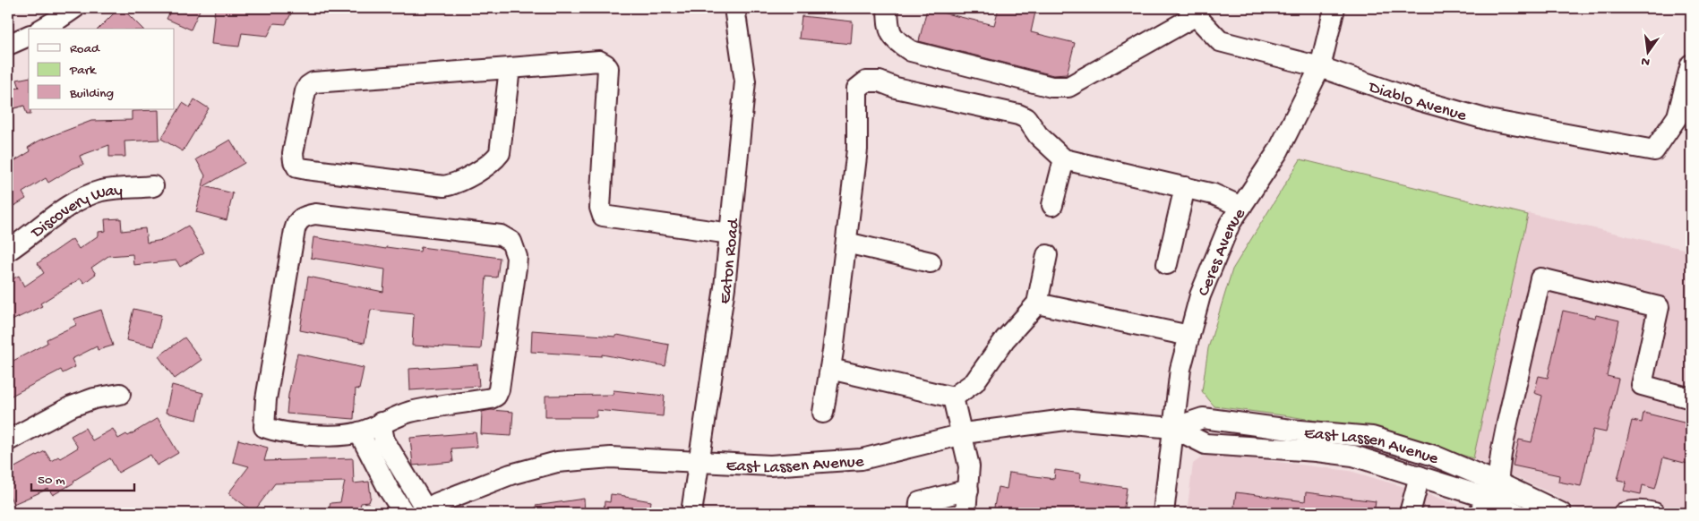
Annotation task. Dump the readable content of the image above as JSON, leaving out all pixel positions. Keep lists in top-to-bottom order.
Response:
{
  "streets": {
    "street": [
      "Diablo Avenue",
      "Discovery Way",
      "Ceres Avenue",
      "Eaton Road",
      "East Lassen Avenue"
    ]
  },
  "crossings": [
    ["Diablo Avenue", "Ceres Avenue"],
    ["Ceres Avenue", "East Lassen Avenue"],
    ["Eaton Road", "East Lassen Avenue"]
  ],
  "legend": ["Road", "Park", "Building"],
  "scale_bar": "50 m",
  "north": "bottom"
}
